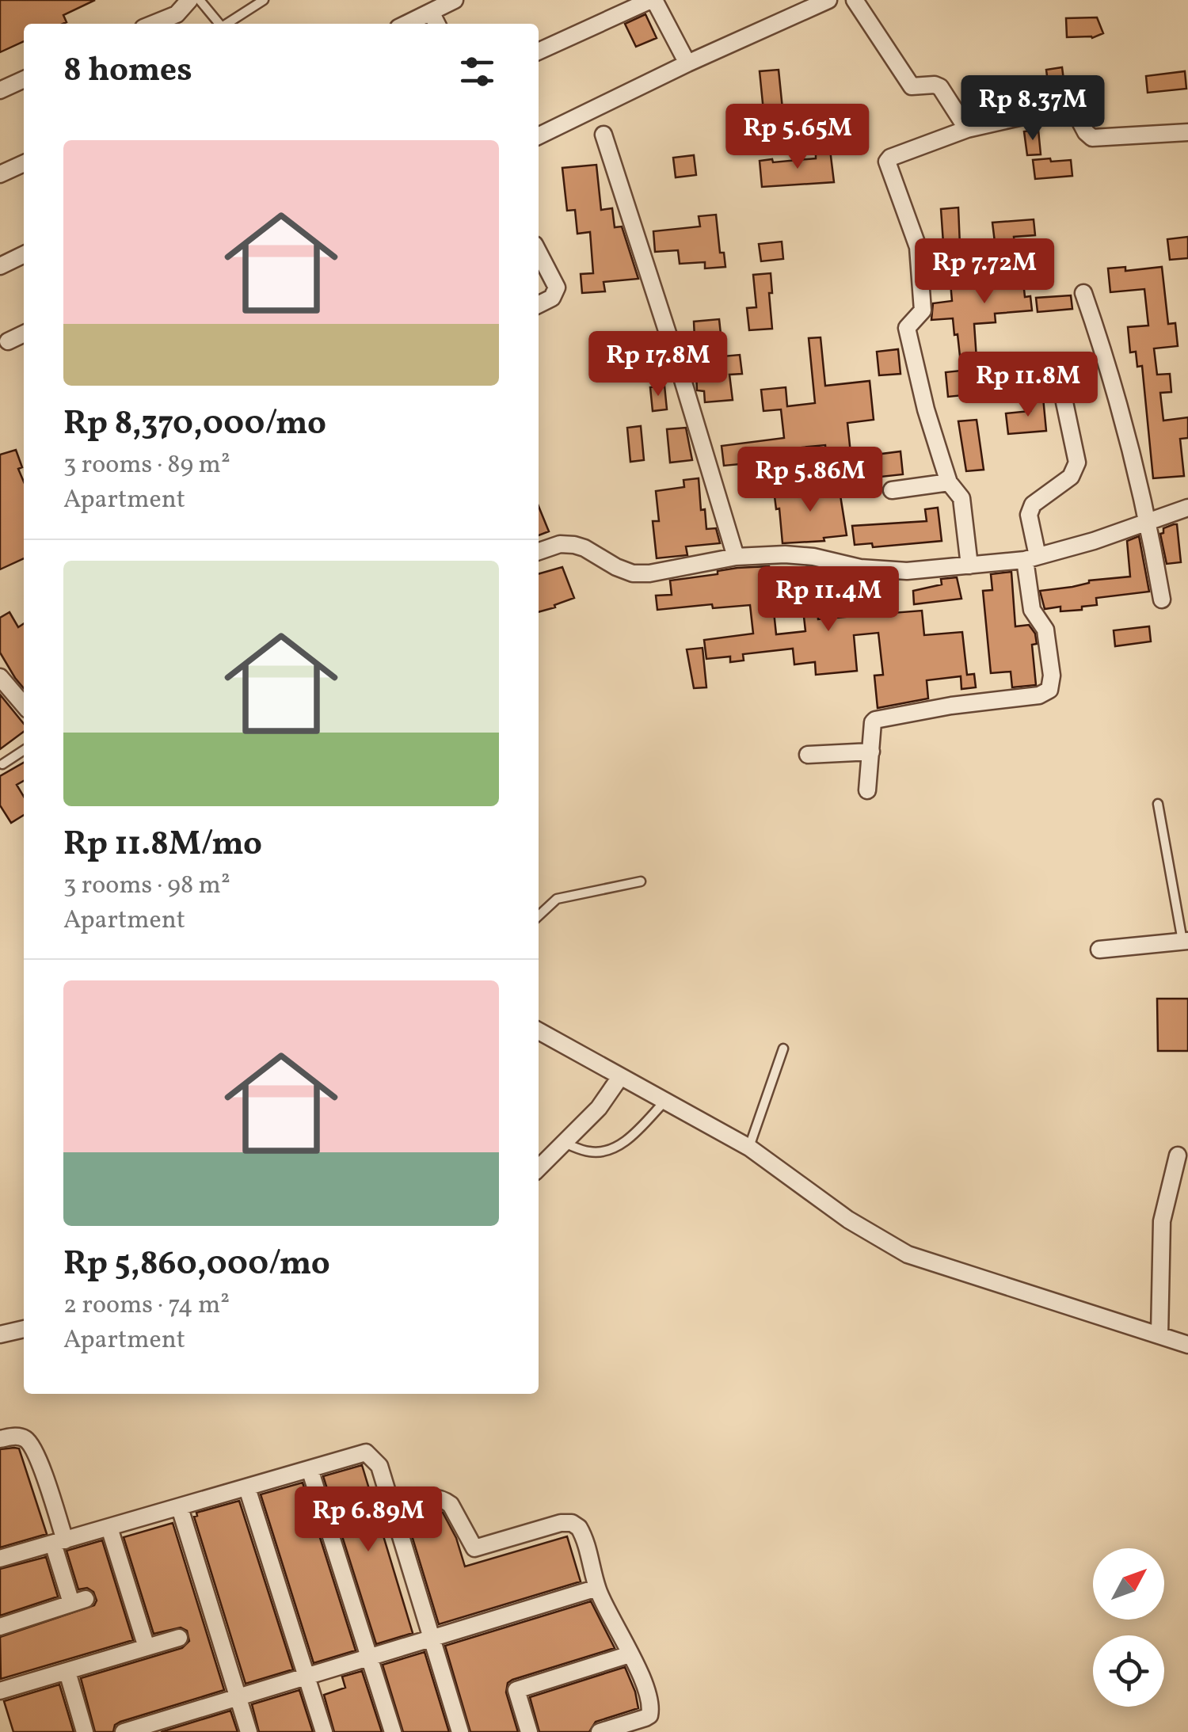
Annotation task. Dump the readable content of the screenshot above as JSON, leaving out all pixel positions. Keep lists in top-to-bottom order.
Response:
{
  "north": "top right",
  "page": {
    "heading": "8 homes",
    "price": [
      "Rp 8.37M",
      "Rp 5.65M",
      "Rp 7.72M",
      "Rp 17.8M",
      "Rp 11.8M",
      "Rp 5.86M",
      "Rp 11.4M",
      "Rp 6.89M"
    ],
    "list": [
      {
        "name": "Rp 8,370,000/mo",
        "note": "3 rooms · 89 m² · Apartment"
      },
      {
        "name": "Rp 11.8M/mo",
        "note": "3 rooms · 98 m² · Apartment"
      },
      {
        "name": "Rp 5,860,000/mo",
        "note": "2 rooms · 74 m² · Apartment"
      }
    ]
  }
}
